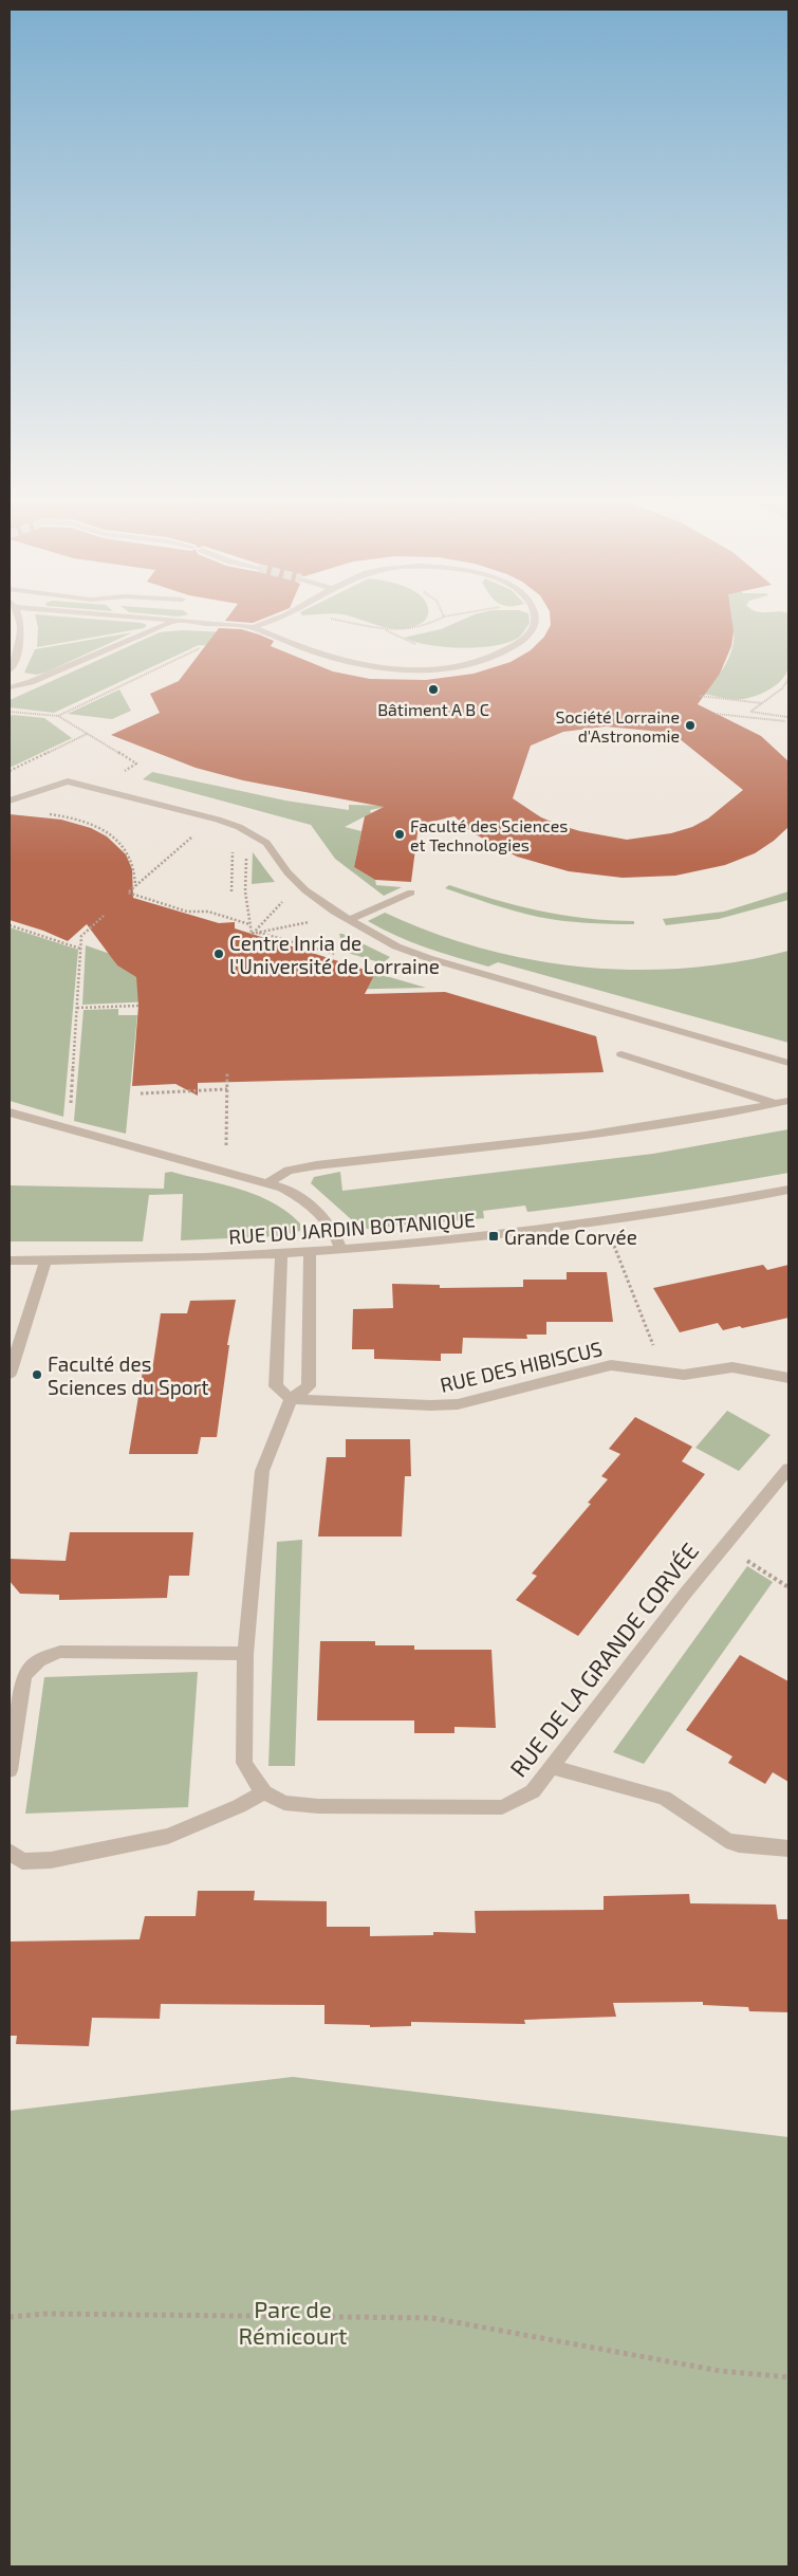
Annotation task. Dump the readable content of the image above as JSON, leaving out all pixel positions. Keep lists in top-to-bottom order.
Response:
{
  "streets": {
    "street": ["RUE DU JARDIN BOTANIQUE", "RUE DES HIBISCUS", "RUE DE LA GRANDE CORVÉE"]
  },
  "crossings": [
    ["RUE DU JARDIN BOTANIQUE", "RUE DE LA GRANDE CORVÉE"],
    ["RUE DES HIBISCUS", "RUE DE LA GRANDE CORVÉE"]
  ],
  "parks": ["Parc de Rémicourt"],
  "places": {
    "other": [
      "Bâtiment A B C",
      "Société Lorraine d'Astronomie",
      "Faculté des Sciences et Technologies",
      "Centre Inria de l'Université de Lorraine",
      "Faculté des Sciences du Sport"
    ],
    "transit": ["Grande Corvée"]
  }
}
